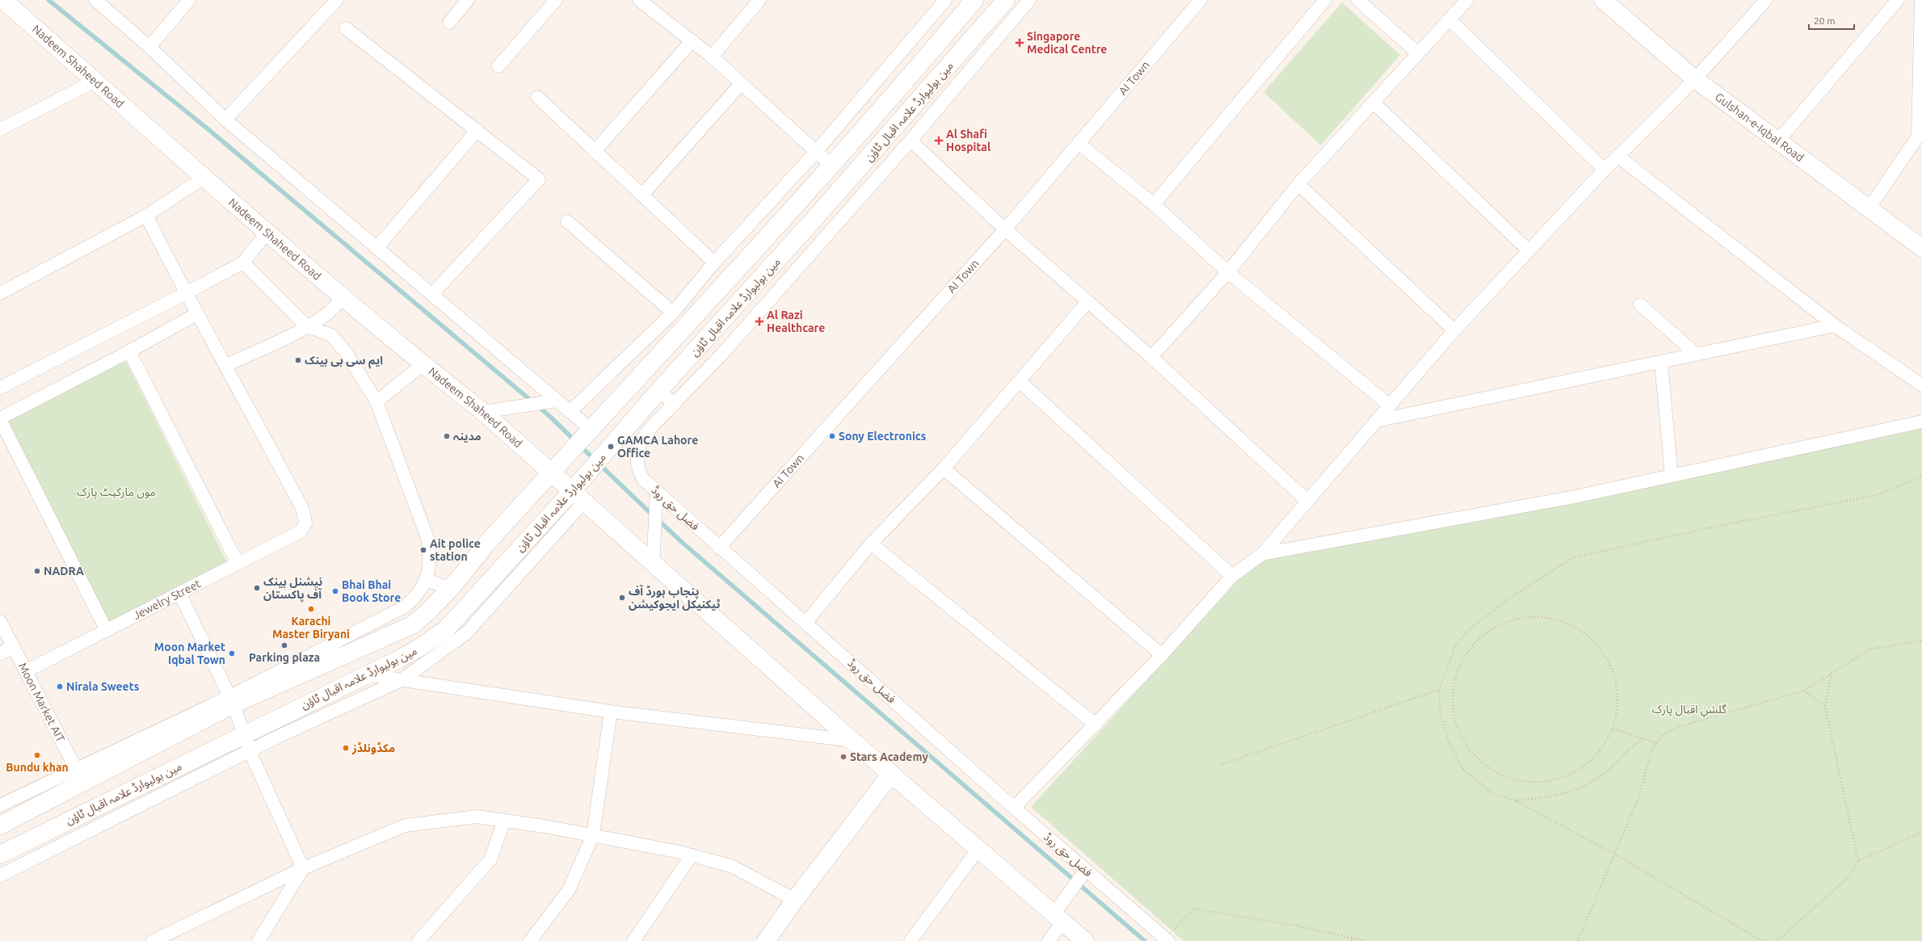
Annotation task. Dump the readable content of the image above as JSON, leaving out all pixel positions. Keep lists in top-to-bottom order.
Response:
{
  "streets": {
    "main road": ["Nadeem Shaheed Road", "مین بولیوارڈ علامہ اقبال ٹاؤن", "Gulshan-e-Iqbal Road"],
    "street": [
      "AI Town",
      "فضل حق روڈ",
      "Jewelry Street",
      "Moon Market AIT"
    ]
  },
  "crossings": [
    ["Nadeem Shaheed Road", "مین بولیوارڈ علامہ اقبال ٹاؤن"],
    ["AI Town", "فضل حق روڈ"],
    ["Jewelry Street", "Moon Market AIT"]
  ],
  "parks": ["مون مارکیٹ پارک", "گلشنِ اقبال پارک"],
  "places": {
    "health": ["Singapore Medical Centre", "Al Shafi Hospital", "Al Razi Healthcare"],
    "other": [
      "ایم سی بی بینک",
      "مدینہ",
      "Sony Electronics",
      "GAMCA Lahore Office",
      "Ait police station",
      "NADRA",
      "نیشنل بینک آف پاکستان",
      "Bhai Bhai Book Store",
      "پنجاب بورڈ آف ٹیکنیکل ایجوکیشن",
      "Karachi Master Biryani",
      "Parking plaza",
      "Moon Market Iqbal Town",
      "Nirala Sweets",
      "مکڈونلڈز",
      "Bundu khan",
      "Stars Academy"
    ]
  },
  "scale_bar": "20 m"
}
